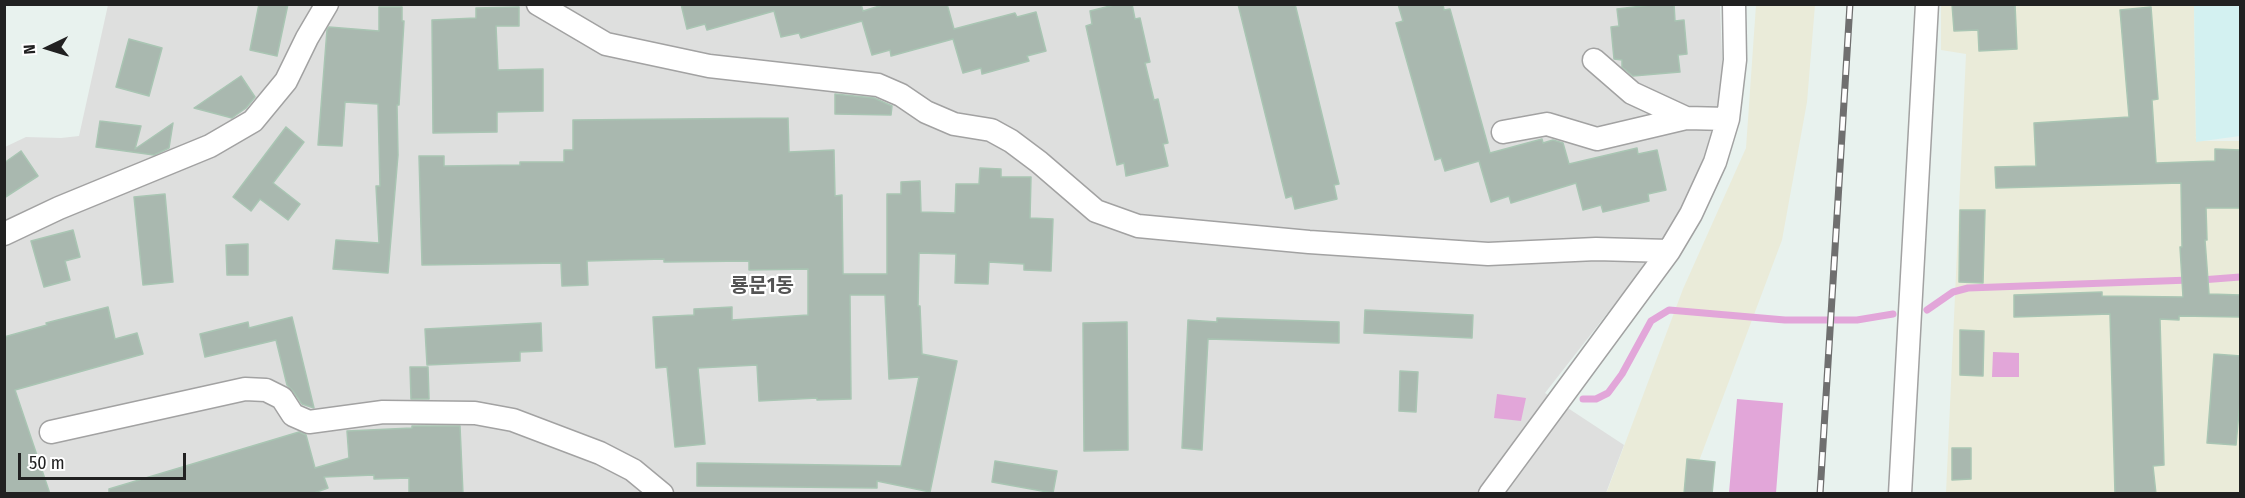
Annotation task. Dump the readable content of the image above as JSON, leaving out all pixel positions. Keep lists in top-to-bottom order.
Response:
{
  "districts": ["룡문1동"],
  "scale_bar": "50 m",
  "north": "left"
}
